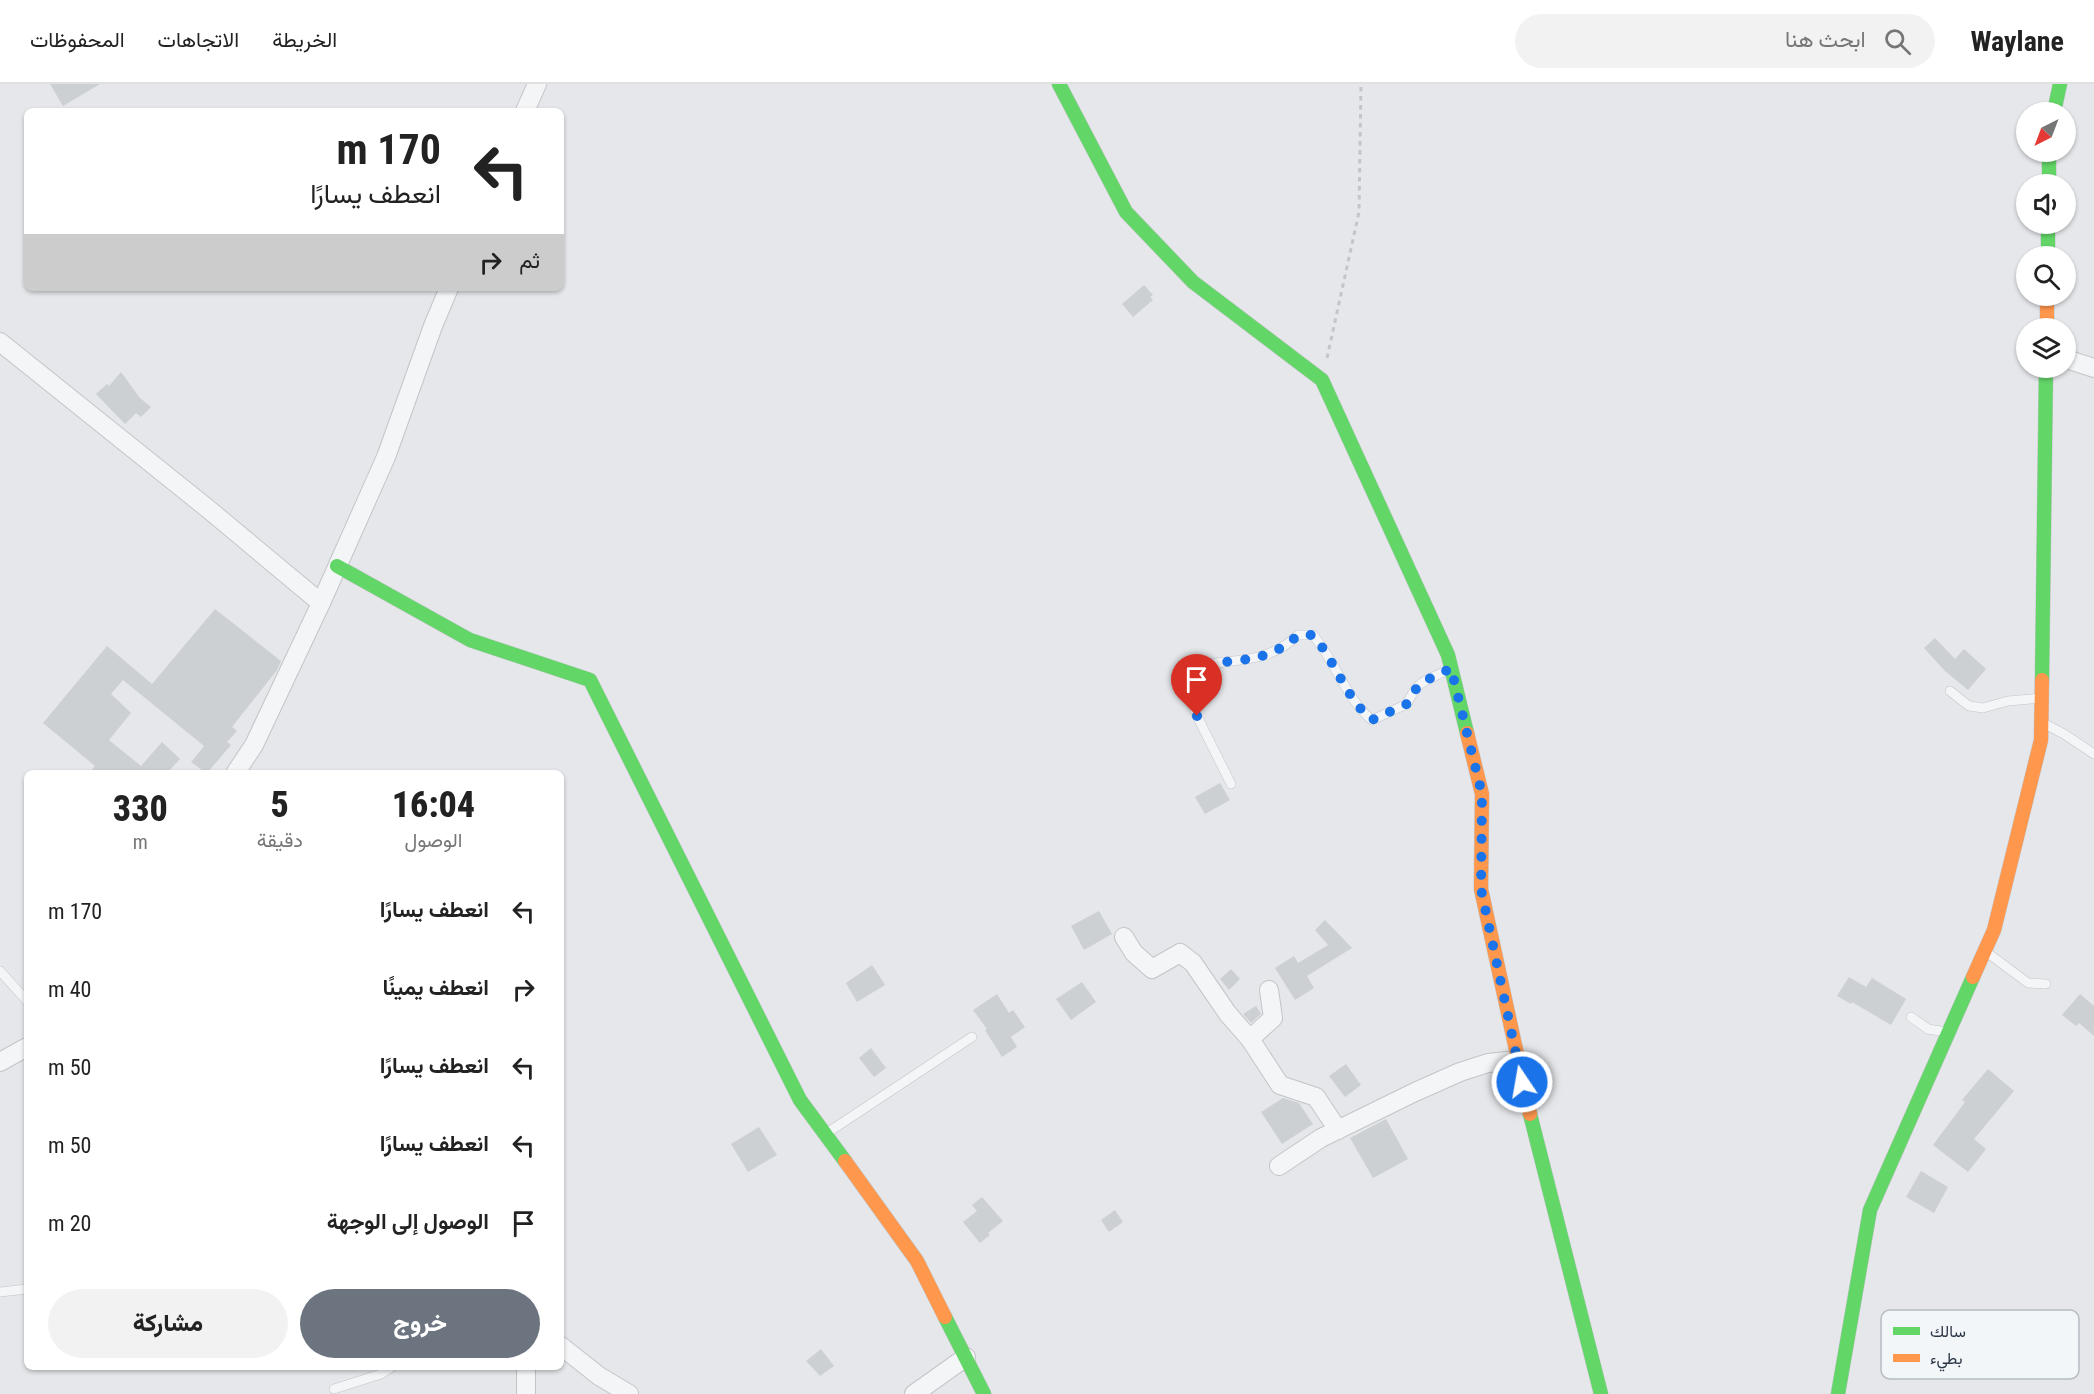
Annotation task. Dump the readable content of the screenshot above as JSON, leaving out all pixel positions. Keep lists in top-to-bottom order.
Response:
{
  "legend": ["سالك", "بطيء"],
  "north": "bottom left",
  "page": {
    "header": "Waylane",
    "search": "ابحث هنا",
    "nav": ["الخريطة", "الاتجاهات", "المحفوظات"],
    "turn": ["170 m", "انعطف يسارًا"],
    "then": "ثم",
    "eta": [
      "16:04",
      "الوصول",
      "5",
      "دقيقة",
      "330",
      "m"
    ],
    "list": [
      {
        "name": "انعطف يسارًا",
        "value": "170 m"
      },
      {
        "name": "انعطف يمينًا",
        "value": "40 m"
      },
      {
        "name": "انعطف يسارًا",
        "value": "50 m"
      },
      {
        "name": "انعطف يسارًا",
        "value": "50 m"
      },
      {
        "name": "الوصول إلى الوجهة",
        "value": "20 m"
      }
    ],
    "buttons": ["خروج", "مشاركة"]
  }
}
